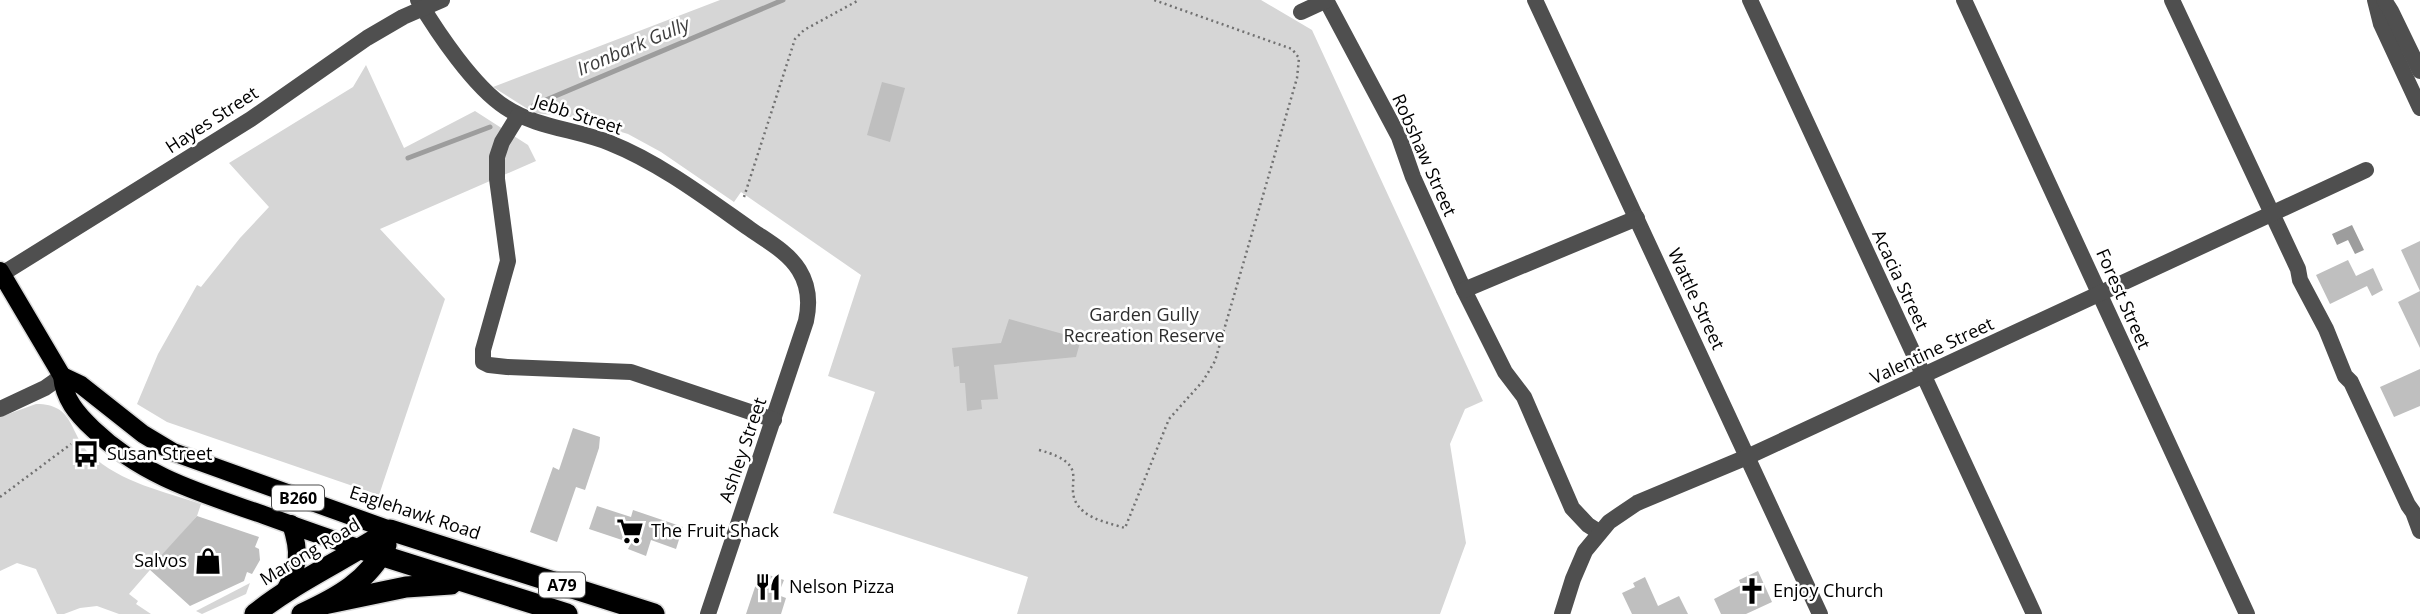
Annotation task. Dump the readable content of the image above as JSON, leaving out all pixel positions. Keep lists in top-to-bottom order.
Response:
{
  "streets": {
    "highway": ["Eaglehawk Road", "Marong Road", "A79"],
    "main road": ["B260"],
    "street": [
      "Jebb Street",
      "Hayes Street",
      "Robshaw Street",
      "Acacia Street",
      "Wattle Street",
      "Forest Street",
      "Valentine Street",
      "Ashley Street"
    ]
  },
  "crossings": [
    ["Jebb Street", "Hayes Street"],
    ["Jebb Street", "Ashley Street"],
    ["Hayes Street", "Eaglehawk Road"],
    ["Robshaw Street", "Valentine Street"],
    ["Acacia Street", "Valentine Street"],
    ["Wattle Street", "Valentine Street"],
    ["Forest Street", "Valentine Street"],
    ["Eaglehawk Road", "Marong Road"]
  ],
  "water": ["Ironbark Gully"],
  "parks": ["Garden Gully Recreation Reserve"],
  "places": {
    "bus stop": ["Susan Street"],
    "supermarket": ["The Fruit Shack"],
    "shop": ["Salvos"],
    "restaurant": ["Nelson Pizza"],
    "church": ["Enjoy Church"]
  }
}
